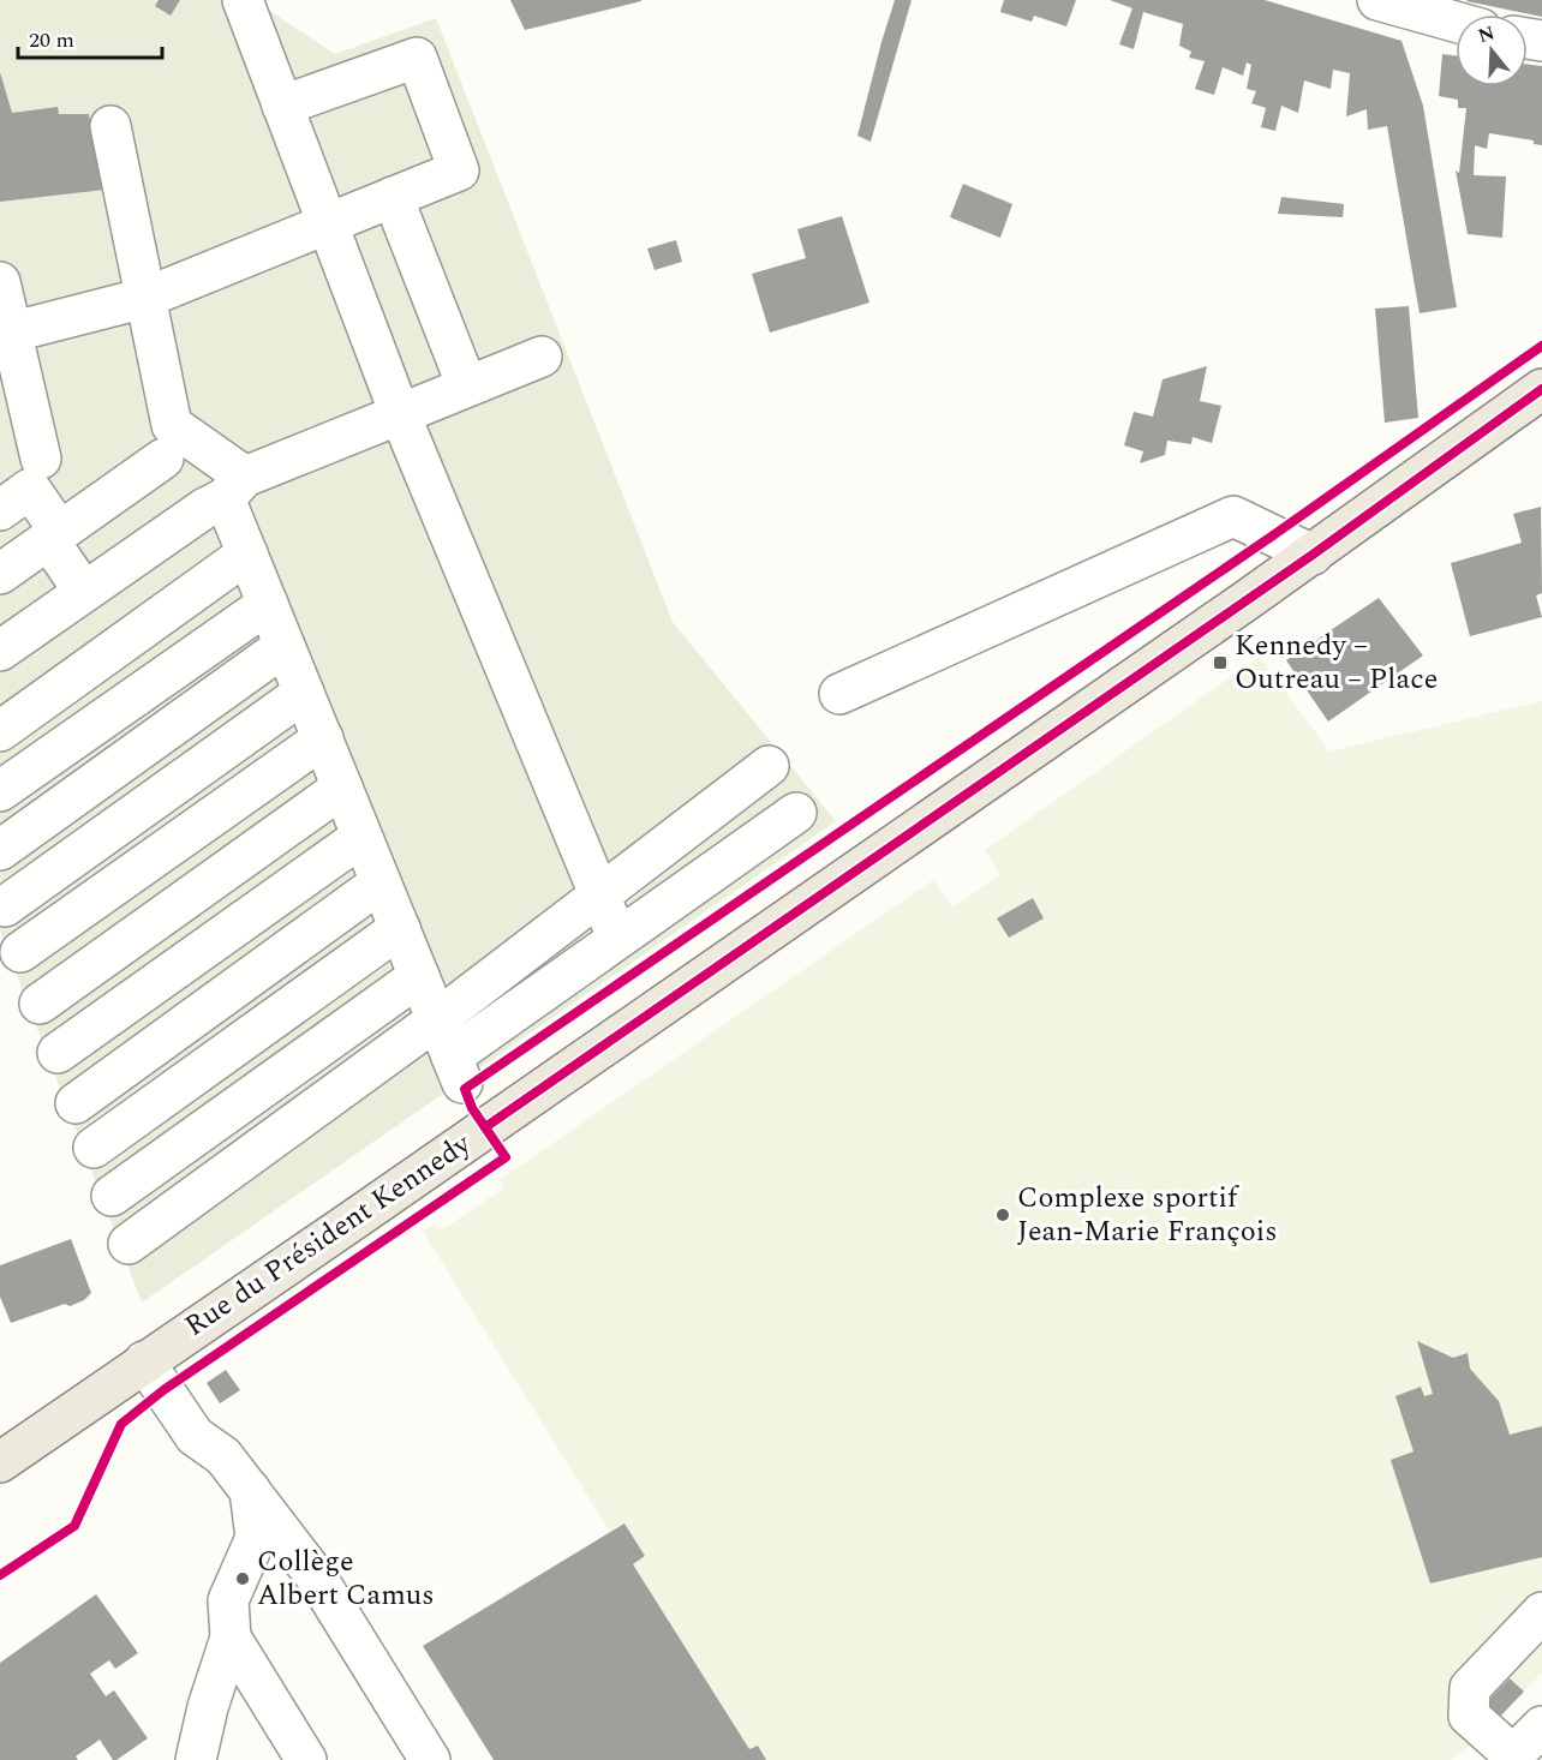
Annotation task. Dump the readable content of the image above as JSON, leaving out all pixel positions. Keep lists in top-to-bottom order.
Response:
{
  "streets": {
    "main road": ["Rue du Président Kennedy"]
  },
  "places": {
    "transit": ["Kennedy – Outreau – Place"],
    "other": ["Complexe sportif Jean-Marie François", "Collège Albert Camus"]
  },
  "scale_bar": "20 m",
  "north": "top"
}
